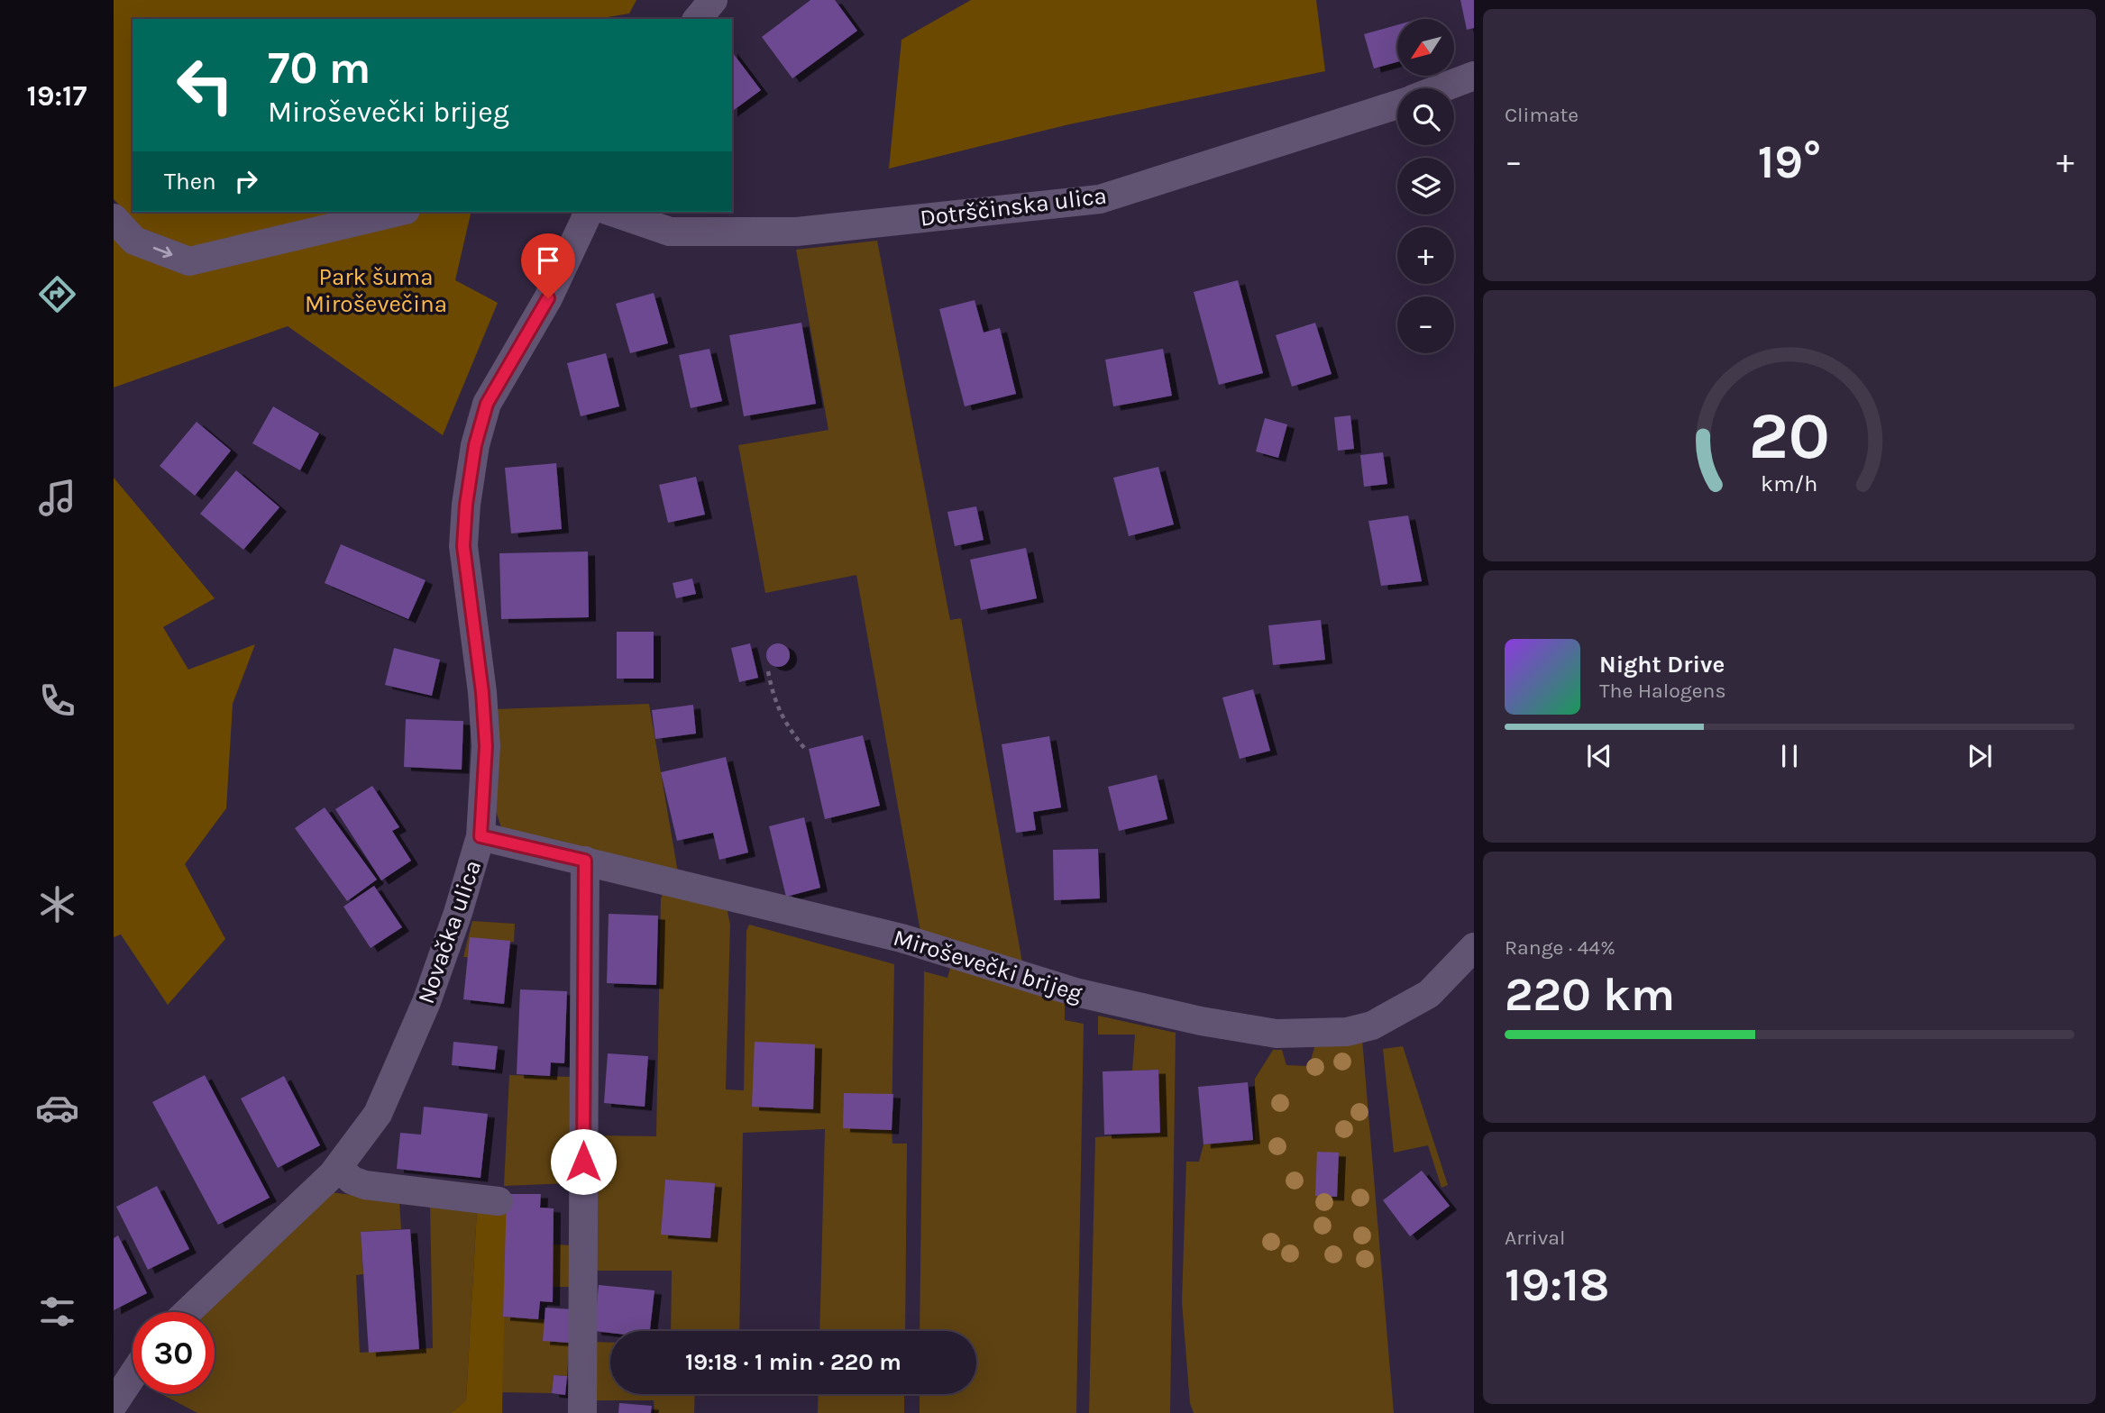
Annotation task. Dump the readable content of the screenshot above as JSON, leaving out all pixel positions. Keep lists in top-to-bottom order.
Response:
{
  "streets": {
    "street": ["Dotrščinska ulica", "Novačka ulica", "Miroševečki brijeg"]
  },
  "crossings": [
    ["Novačka ulica", "Miroševečki brijeg"]
  ],
  "parks": ["Park šuma Miroševečina"],
  "north": "bottom left",
  "page": {
    "tabs": "19:17",
    "tile": [
      "Climate",
      ["Range · 44%", "220 km"],
      ["Arrival", "19:18"]
    ],
    "map_buttons": ["+", "−"],
    "turn": ["70 m", "Miroševečki brijeg"],
    "heat": ["−", "19°", "+"],
    "then": "Then",
    "song": ["Night Drive", "The Halogens"],
    "limit": "30",
    "trip": "19:18 · 1 min · 220 m",
    "gauge": ["20", "km/h"]
  }
}
